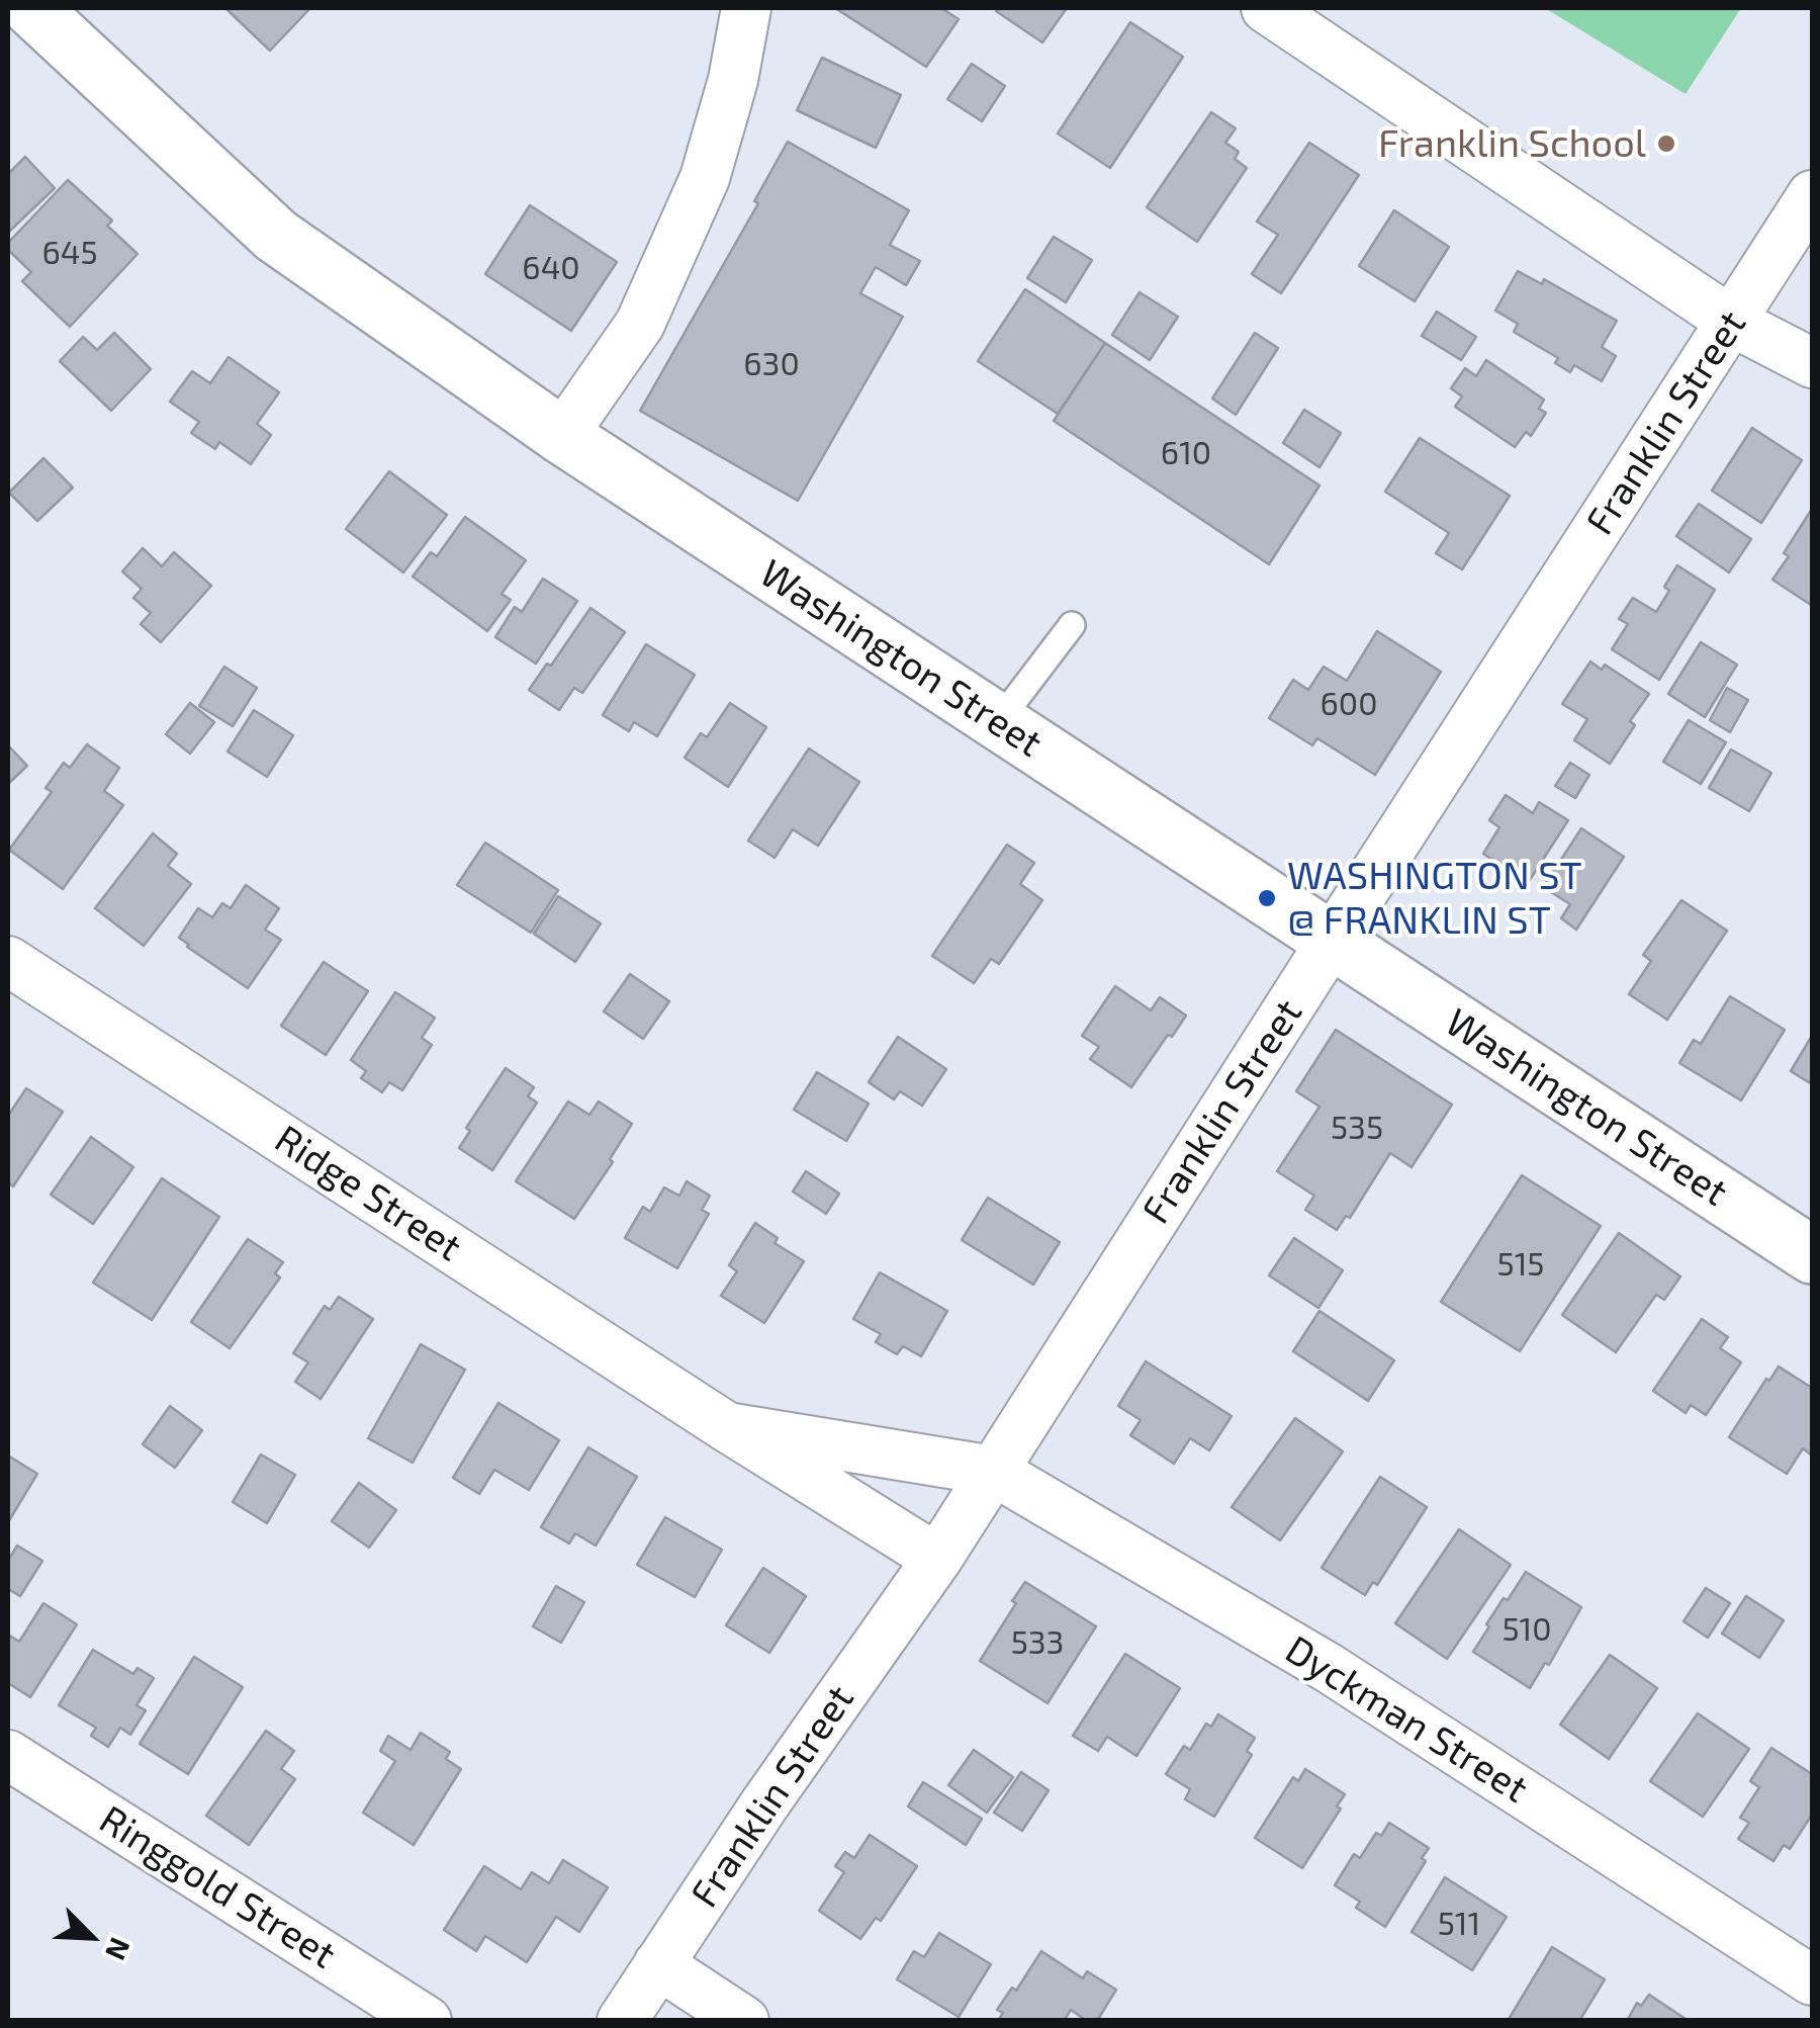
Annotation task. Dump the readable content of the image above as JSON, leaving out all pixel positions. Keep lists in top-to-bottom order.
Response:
{
  "streets": {
    "street": [
      "Franklin Street",
      "Washington Street",
      "Ridge Street",
      "Dyckman Street",
      "Ringgold Street"
    ]
  },
  "crossings": [
    ["Franklin Street", "Washington Street"],
    ["Franklin Street", "Ridge Street"],
    ["Franklin Street", "Dyckman Street"],
    ["Ridge Street", "Dyckman Street"]
  ],
  "places": ["Franklin School", "WASHINGTON ST @ FRANKLIN ST"],
  "house_numbers": [
    "645",
    "640",
    "630",
    "610",
    "600",
    "535",
    "515",
    "510",
    "533",
    "511"
  ],
  "north": "bottom right"
}
